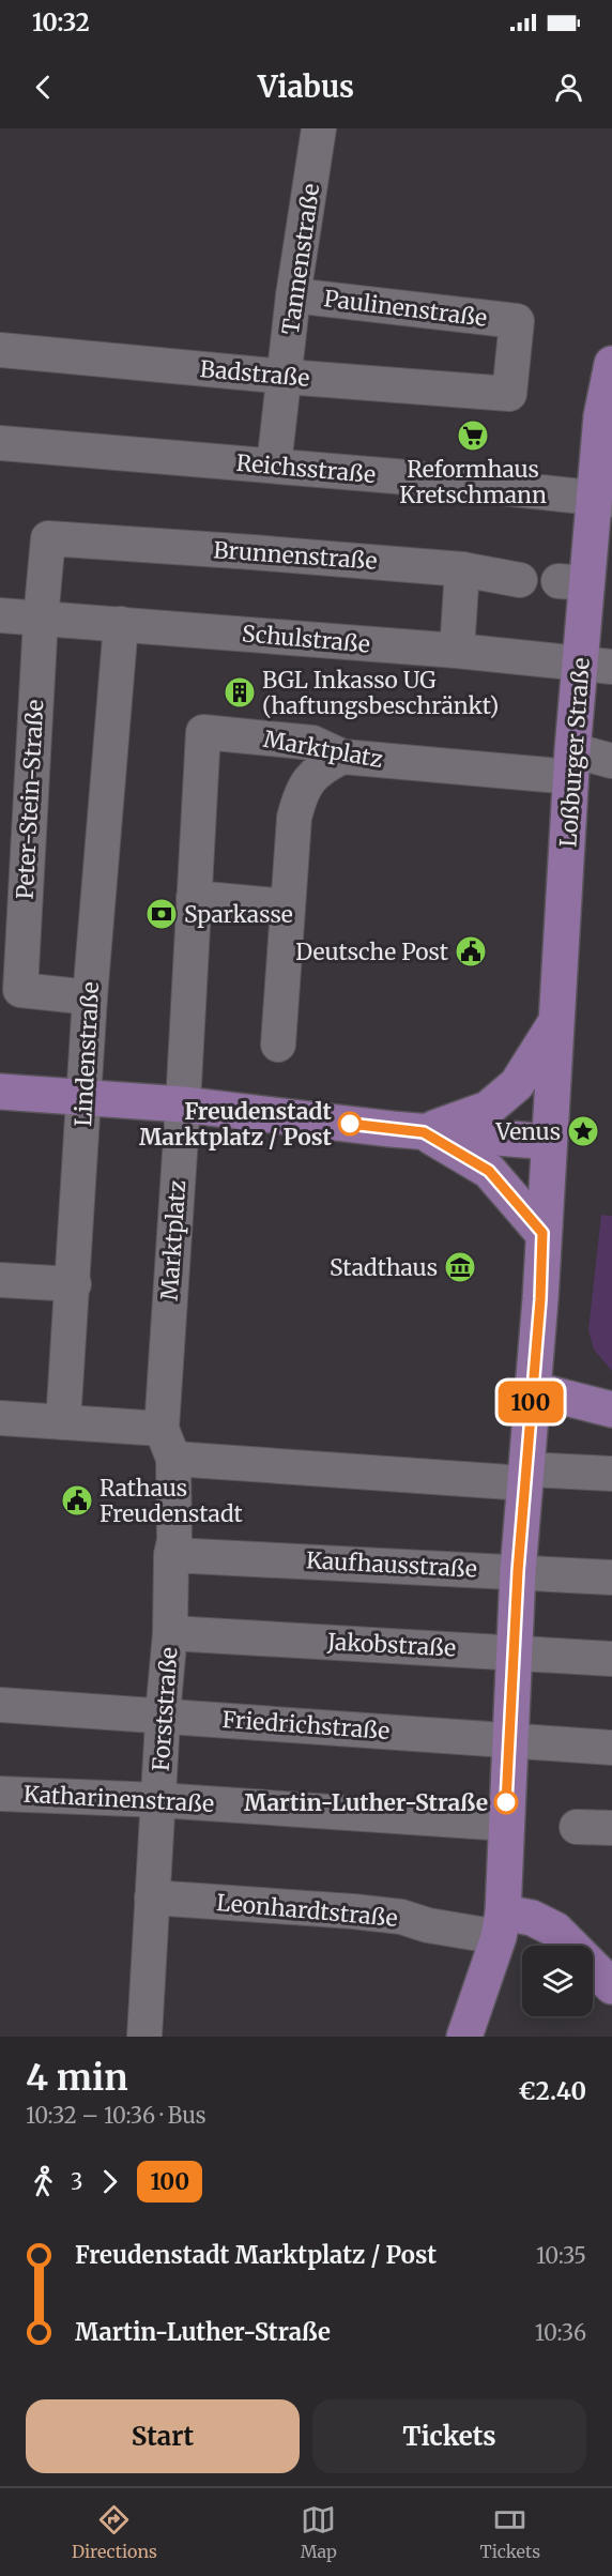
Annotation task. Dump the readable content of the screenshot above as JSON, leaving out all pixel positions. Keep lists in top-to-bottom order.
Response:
{
  "streets": {
    "main road": ["Loßburger Straße"],
    "street": [
      "Tannenstraße",
      "Paulinenstraße",
      "Badstraße",
      "Reichsstraße",
      "Brunnenstraße",
      "Schulstraße",
      "Marktplatz",
      "Peter-Stein-Straße",
      "Lindenstraße",
      "Kaufhausstraße",
      "Jakobstraße",
      "Forststraße",
      "Friedrichstraße",
      "Katharinenstraße",
      "Leonhardtstraße"
    ]
  },
  "crossings": [
    ["Tannenstraße", "Paulinenstraße"],
    ["Tannenstraße", "Badstraße"],
    ["Tannenstraße", "Reichsstraße"],
    ["Paulinenstraße", "Badstraße"],
    ["Reichsstraße", "Loßburger Straße"],
    ["Brunnenstraße", "Peter-Stein-Straße"],
    ["Schulstraße", "Loßburger Straße"],
    ["Schulstraße", "Peter-Stein-Straße"],
    ["Schulstraße", "Lindenstraße"],
    ["Marktplatz", "Loßburger Straße"],
    ["Marktplatz", "Forststraße"],
    ["Peter-Stein-Straße", "Lindenstraße"],
    ["Kaufhausstraße", "Forststraße"],
    ["Jakobstraße", "Forststraße"],
    ["Forststraße", "Friedrichstraße"],
    ["Forststraße", "Katharinenstraße"],
    ["Forststraße", "Leonhardtstraße"]
  ],
  "places": {
    "supermarket": ["Reformhaus Kretschmann"],
    "building": ["BGL Inkasso UG (haftungsbeschränkt)"],
    "bank": ["Sparkasse"],
    "public building": ["Deutsche Post", "Rathaus Freudenstadt"],
    "other": ["Freudenstadt Marktplatz / Post", "Martin-Luther-Straße"],
    "place": ["Venus"],
    "museum": ["Stadthaus"]
  },
  "lines": ["bus line 100"],
  "page": {
    "status": "10:32",
    "header": "Viabus",
    "on_map": "100",
    "heading": ["4 min", "10:32 – 10:36 · Bus", "€2.40"],
    "legs": ["3", "100"],
    "list": [
      {
        "name": "Freudenstadt Marktplatz / Post",
        "value": "10:35"
      },
      {
        "name": "Martin-Luther-Straße",
        "value": "10:36"
      }
    ],
    "buttons": ["Start", "Tickets"],
    "tabs": ["Directions", "Map", "Tickets"]
  }
}
